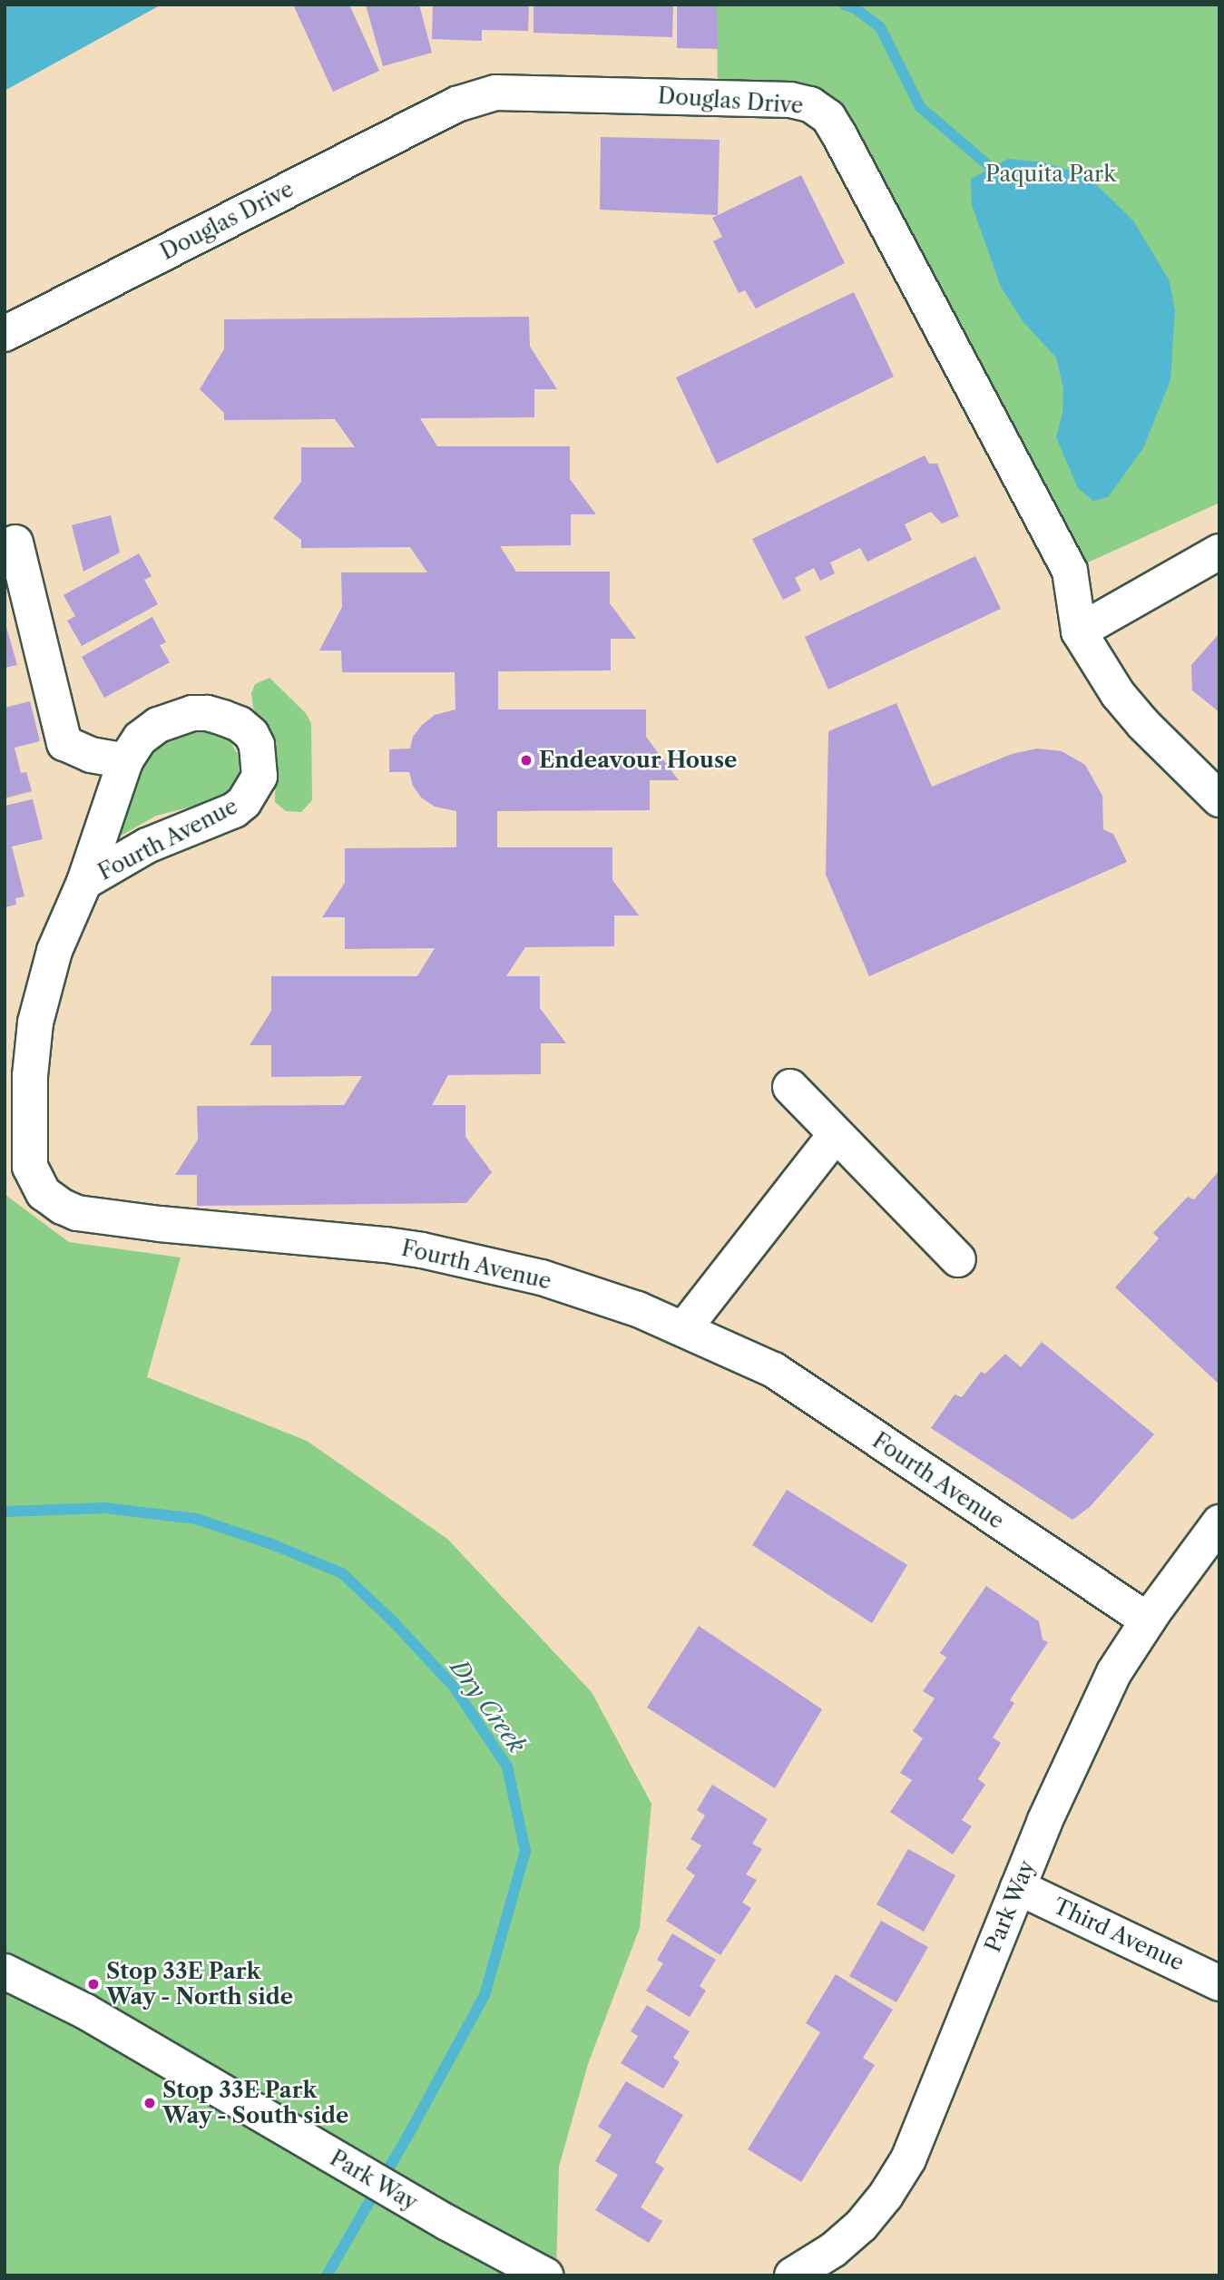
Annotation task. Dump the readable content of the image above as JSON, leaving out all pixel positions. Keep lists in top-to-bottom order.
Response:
{
  "streets": {
    "street": [
      "Douglas Drive",
      "Fourth Avenue",
      "Park Way",
      "Third Avenue"
    ]
  },
  "crossings": [
    ["Fourth Avenue", "Park Way"],
    ["Park Way", "Third Avenue"]
  ],
  "water": ["Dry Creek"],
  "parks": ["Paquita Park"],
  "places": ["Endeavour House", "Stop 33E Park Way - North side", "Stop 33E Park Way - South side"]
}
